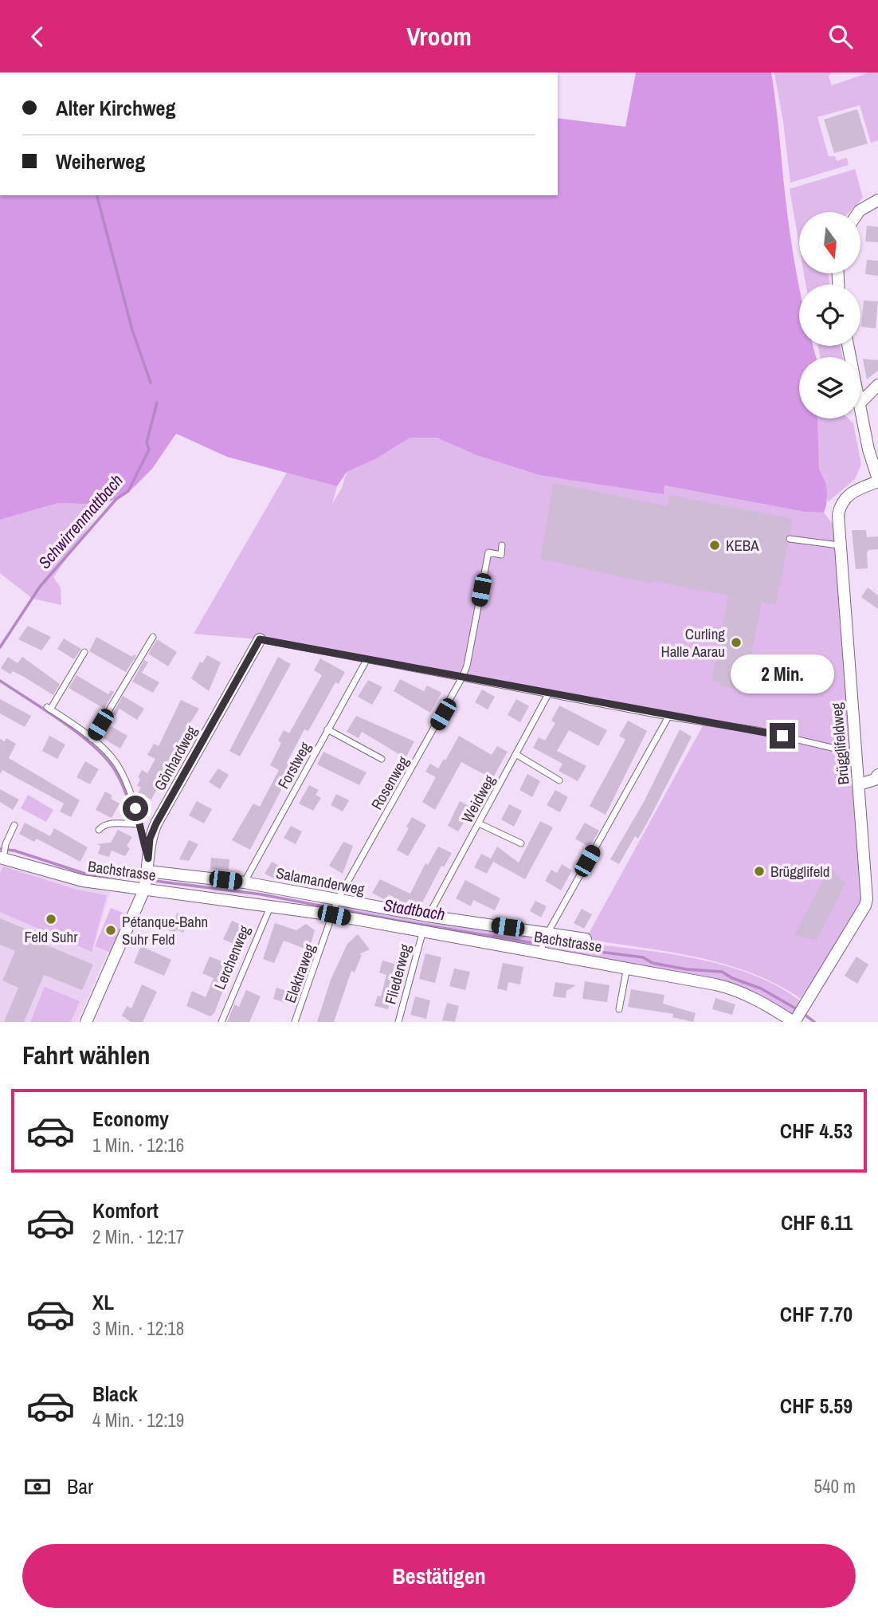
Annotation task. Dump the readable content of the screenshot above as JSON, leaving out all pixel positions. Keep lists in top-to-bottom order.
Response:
{
  "streets": {
    "street": [
      "Brügglifeldweg",
      "Gönhardweg",
      "Bachstrasse",
      "Salamanderweg"
    ],
    "lane": [
      "Forstweg",
      "Rosenweg",
      "Weidweg",
      "Lerchenweg",
      "Elektraweg",
      "Fliederweg"
    ]
  },
  "crossings": [
    ["Brügglifeldweg", "Bachstrasse"],
    ["Gönhardweg", "Bachstrasse"],
    ["Gönhardweg", "Salamanderweg"],
    ["Forstweg", "Salamanderweg"],
    ["Rosenweg", "Salamanderweg"],
    ["Rosenweg", "Elektraweg"],
    ["Weidweg", "Salamanderweg"],
    ["Bachstrasse", "Lerchenweg"],
    ["Bachstrasse", "Elektraweg"],
    ["Bachstrasse", "Fliederweg"],
    ["Salamanderweg", "Elektraweg"]
  ],
  "water": ["Schwirrenmattbach", "Stadtbach"],
  "places": [
    "KEBA",
    "Curling Halle Aarau",
    "Brügglifeld",
    "Feld Suhr",
    "Pétanque-Bahn Suhr Feld"
  ],
  "north": "bottom",
  "page": {
    "header": "Vroom",
    "banner": ["Alter Kirchweg", "Weiherweg"],
    "bubble": "2 Min.",
    "heading": "Fahrt wählen",
    "list": [
      {
        "name": "Economy",
        "note": "1 Min. · 12:16",
        "value": "CHF 4.53"
      },
      {
        "name": "Komfort",
        "note": "2 Min. · 12:17",
        "value": "CHF 6.11"
      },
      {
        "name": "XL",
        "note": "3 Min. · 12:18",
        "value": "CHF 7.70"
      },
      {
        "name": "Black",
        "note": "4 Min. · 12:19",
        "value": "CHF 5.59"
      }
    ],
    "pay": ["Bar", "540 m"],
    "buttons": "Bestätigen"
  }
}
